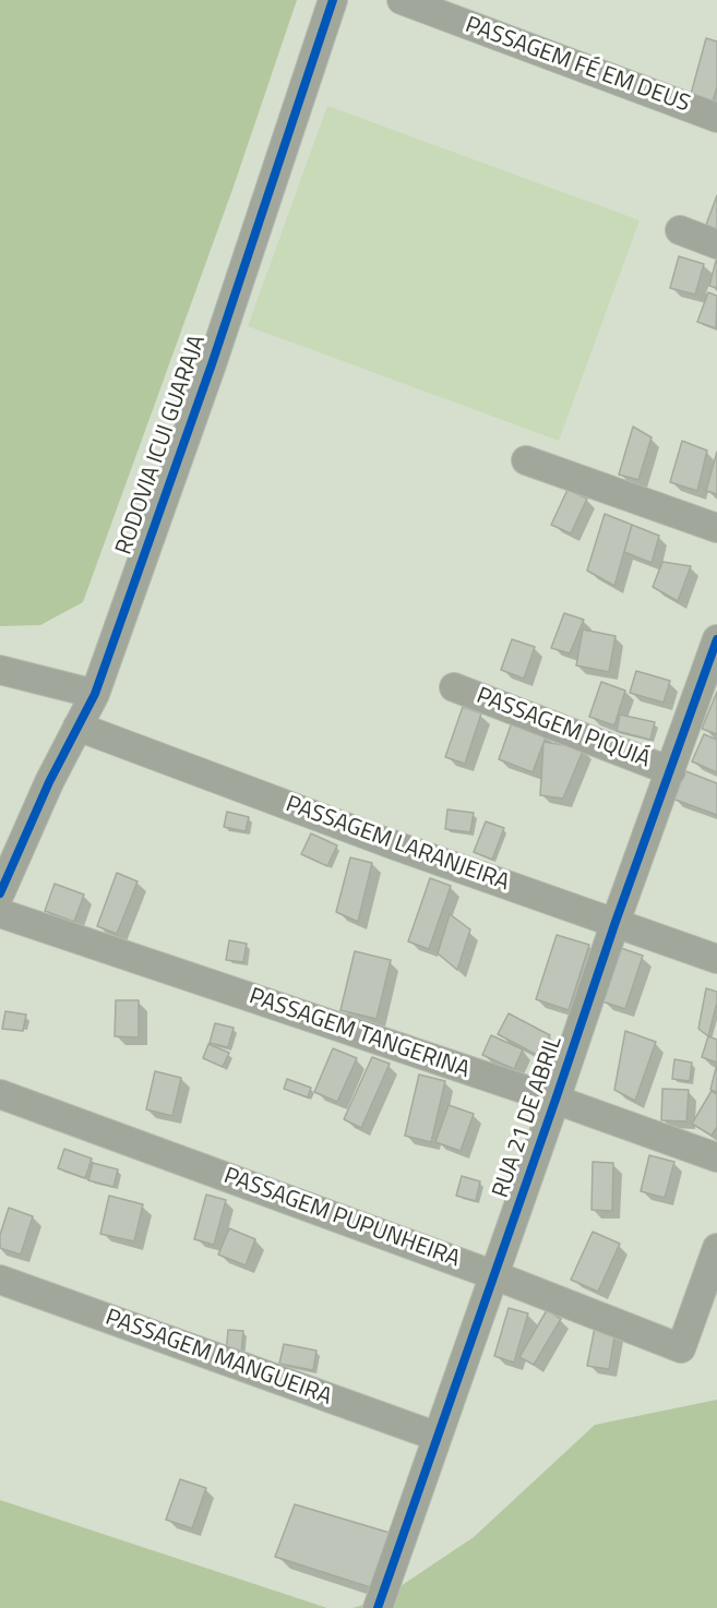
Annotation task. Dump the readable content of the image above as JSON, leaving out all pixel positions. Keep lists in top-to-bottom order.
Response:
{
  "streets": {
    "street": [
      "PASSAGEM FÉ EM DEUS",
      "RODOVIA ICUI GUARAJA",
      "PASSAGEM PIQUIÁ",
      "PASSAGEM LARANJEIRA",
      "PASSAGEM TANGERINA",
      "RUA 21 DE ABRIL",
      "PASSAGEM PUPUNHEIRA",
      "PASSAGEM MANGUEIRA"
    ]
  },
  "crossings": [
    ["RODOVIA ICUI GUARAJA", "PASSAGEM LARANJEIRA"],
    ["PASSAGEM PIQUIÁ", "RUA 21 DE ABRIL"],
    ["PASSAGEM LARANJEIRA", "RUA 21 DE ABRIL"],
    ["PASSAGEM TANGERINA", "RUA 21 DE ABRIL"],
    ["RUA 21 DE ABRIL", "PASSAGEM PUPUNHEIRA"],
    ["RUA 21 DE ABRIL", "PASSAGEM MANGUEIRA"]
  ]
}
